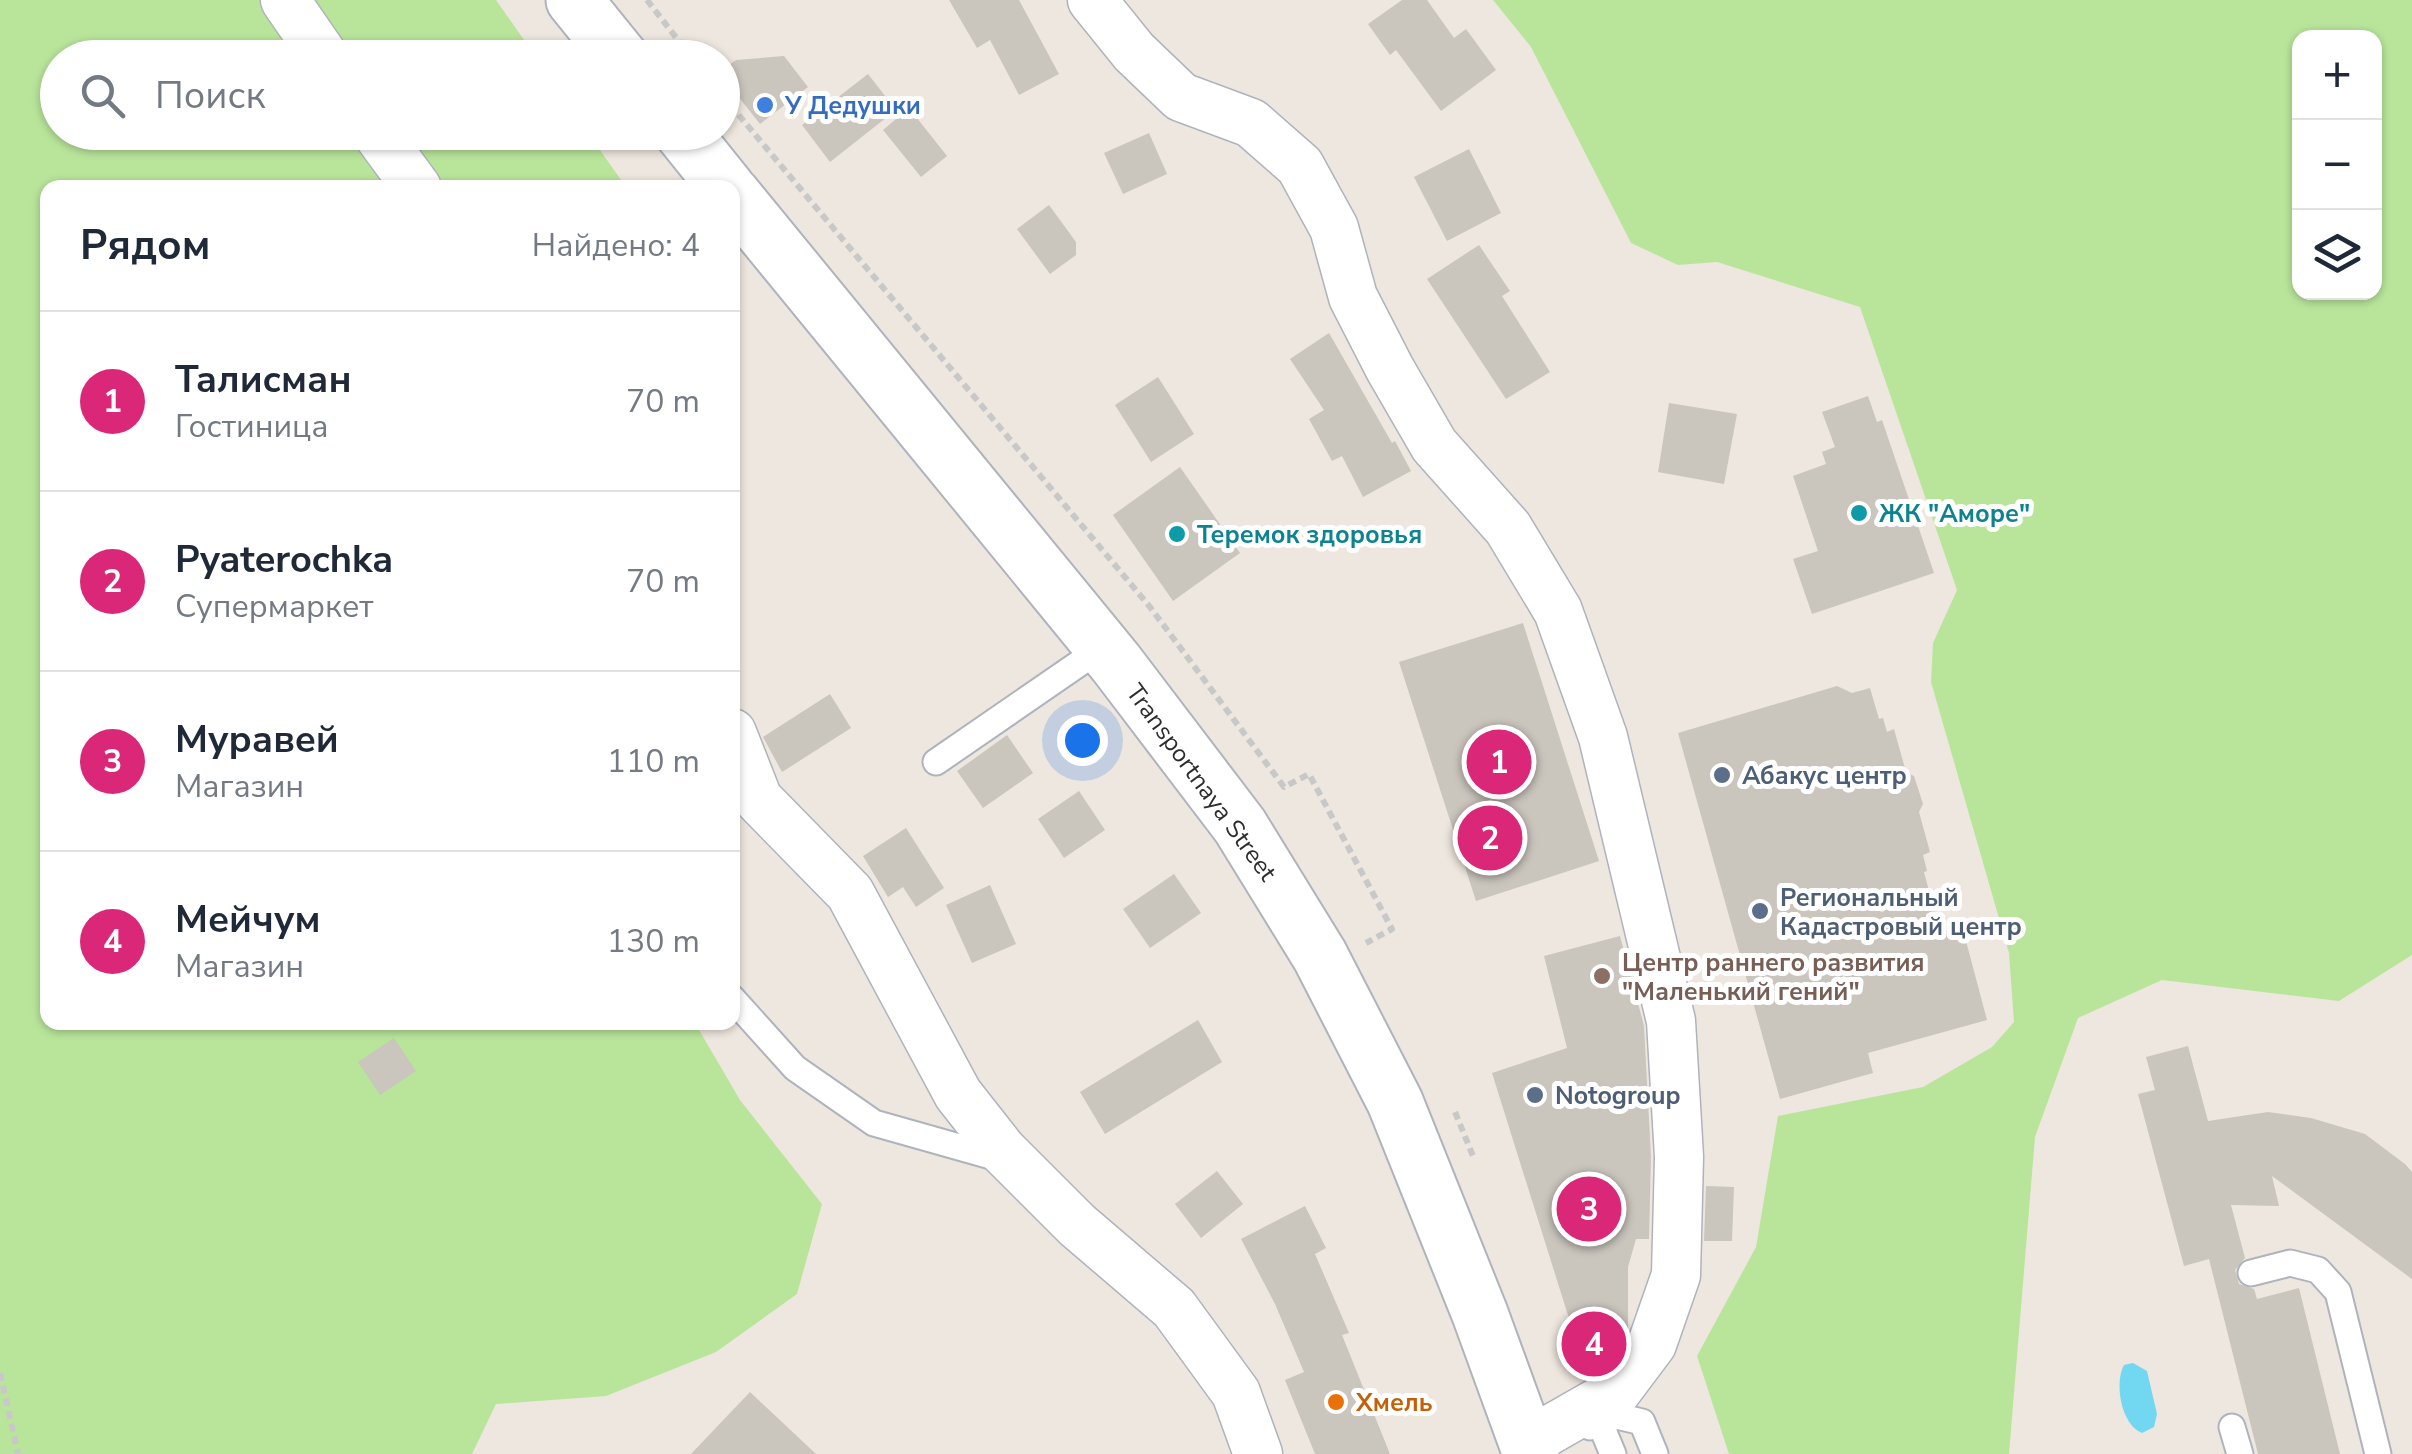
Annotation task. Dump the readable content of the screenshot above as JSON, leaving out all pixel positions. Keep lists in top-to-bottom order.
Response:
{
  "streets": {
    "main road": ["Transportnaya Street"]
  },
  "places": [
    "У Дедушки",
    "ЖК \"Аморе\"",
    "Теремок здоровья",
    "Абакус центр",
    "Региональный Кадастровый центр",
    "Центр раннего развития \"Маленький гений\"",
    "Notogroup",
    "Хмель"
  ],
  "page": {
    "map_buttons": ["+", "−"],
    "search": "Поиск",
    "heading": ["Рядом", "Найдено: 4"],
    "list": [
      {
        "mark": "1",
        "name": "Талисман",
        "note": "Гостиница",
        "value": "70 m"
      },
      {
        "mark": "2",
        "name": "Pyaterochka",
        "note": "Супермаркет",
        "value": "70 m"
      },
      {
        "mark": "3",
        "name": "Муравей",
        "note": "Магазин",
        "value": "110 m"
      },
      {
        "mark": "4",
        "name": "Мейчум",
        "note": "Магазин",
        "value": "130 m"
      }
    ],
    "pins": [
      "1",
      "2",
      "3",
      "4"
    ]
  }
}
